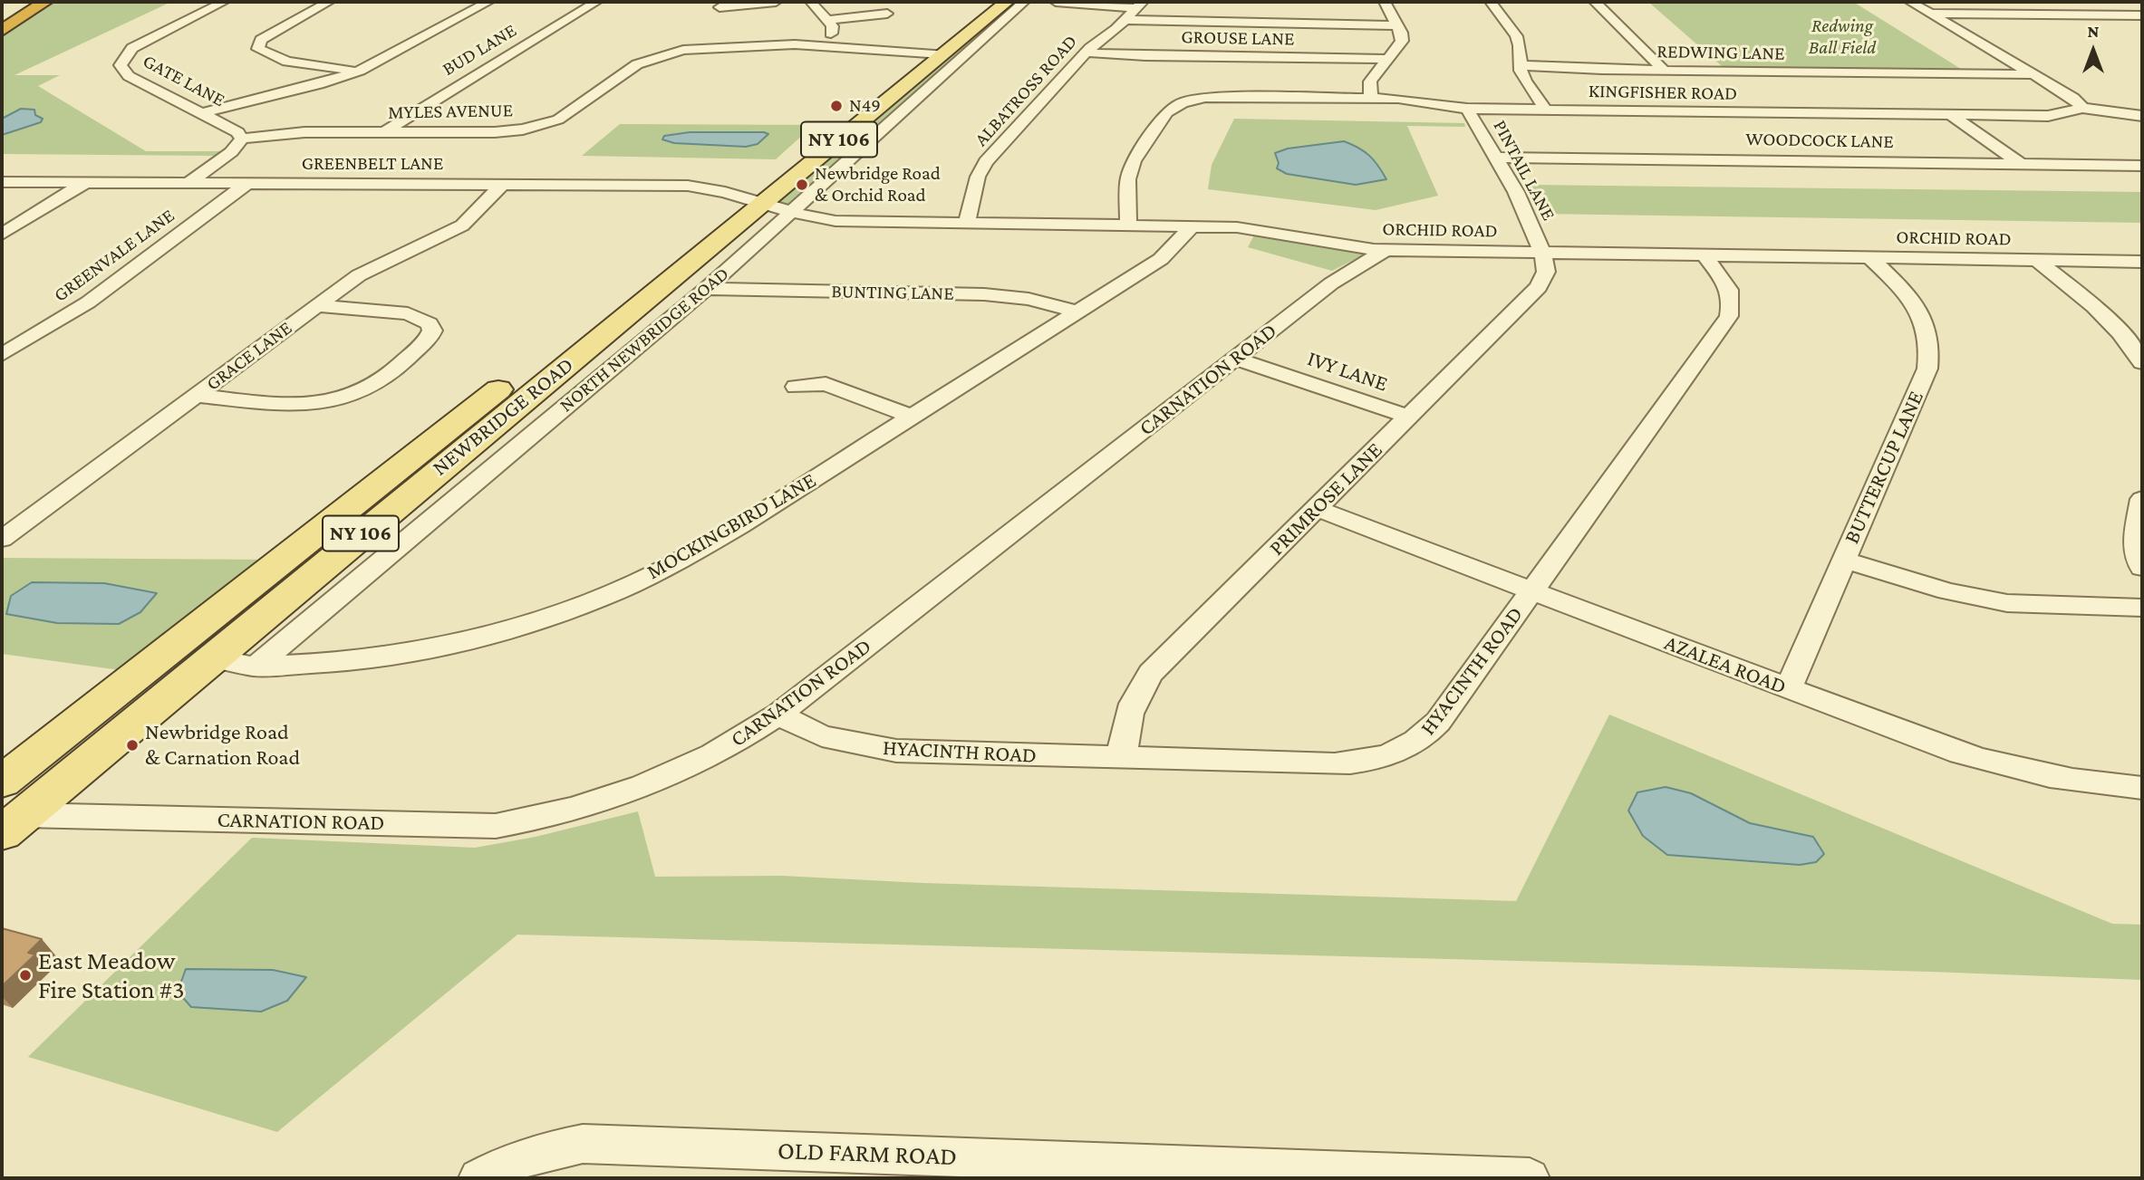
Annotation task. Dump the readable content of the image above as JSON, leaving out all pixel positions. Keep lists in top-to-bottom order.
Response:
{
  "streets": {
    "main road": ["NY 106", "NEWBRIDGE ROAD"],
    "street": [
      "GROUSE LANE",
      "BUD LANE",
      "REDWING LANE",
      "GATE LANE",
      "ALBATROSS ROAD",
      "KINGFISHER ROAD",
      "MYLES AVENUE",
      "WOODCOCK LANE",
      "GREENBELT LANE",
      "PINTAIL LANE",
      "ORCHID ROAD",
      "GREENVALE LANE",
      "BUNTING LANE",
      "NORTH NEWBRIDGE ROAD",
      "GRACE LANE",
      "IVY LANE",
      "CARNATION ROAD",
      "BUTTERCUP LANE",
      "PRIMROSE LANE",
      "MOCKINGBIRD LANE",
      "AZALEA ROAD",
      "HYACINTH ROAD",
      "OLD FARM ROAD"
    ]
  },
  "crossings": [
    ["GROUSE LANE", "ALBATROSS ROAD"],
    ["BUD LANE", "MYLES AVENUE"],
    ["GATE LANE", "MYLES AVENUE"],
    ["ALBATROSS ROAD", "ORCHID ROAD"],
    ["KINGFISHER ROAD", "PINTAIL LANE"],
    ["KINGFISHER ROAD", "ORCHID ROAD"],
    ["MYLES AVENUE", "NEWBRIDGE ROAD"],
    ["WOODCOCK LANE", "PINTAIL LANE"],
    ["GREENBELT LANE", "ORCHID ROAD"],
    ["GREENBELT LANE", "GREENVALE LANE"],
    ["GREENBELT LANE", "GRACE LANE"],
    ["GREENBELT LANE", "NEWBRIDGE ROAD"],
    ["PINTAIL LANE", "ORCHID ROAD"],
    ["PINTAIL LANE", "PRIMROSE LANE"],
    ["ORCHID ROAD", "NORTH NEWBRIDGE ROAD"],
    ["ORCHID ROAD", "CARNATION ROAD"],
    ["ORCHID ROAD", "NEWBRIDGE ROAD"],
    ["ORCHID ROAD", "BUTTERCUP LANE"],
    ["ORCHID ROAD", "PRIMROSE LANE"],
    ["ORCHID ROAD", "MOCKINGBIRD LANE"],
    ["ORCHID ROAD", "HYACINTH ROAD"],
    ["BUNTING LANE", "NORTH NEWBRIDGE ROAD"],
    ["BUNTING LANE", "MOCKINGBIRD LANE"],
    ["NORTH NEWBRIDGE ROAD", "MOCKINGBIRD LANE"],
    ["IVY LANE", "CARNATION ROAD"],
    ["IVY LANE", "PRIMROSE LANE"],
    ["CARNATION ROAD", "NEWBRIDGE ROAD"],
    ["CARNATION ROAD", "HYACINTH ROAD"],
    ["NEWBRIDGE ROAD", "MOCKINGBIRD LANE"],
    ["BUTTERCUP LANE", "AZALEA ROAD"],
    ["PRIMROSE LANE", "AZALEA ROAD"],
    ["PRIMROSE LANE", "HYACINTH ROAD"],
    ["AZALEA ROAD", "HYACINTH ROAD"]
  ],
  "parks": ["Redwing Ball Field"],
  "places": [
    "N49",
    "Newbridge Road & Orchid Road",
    "Newbridge Road & Carnation Road",
    "East Meadow Fire Station #3"
  ],
  "north": "top"
}
